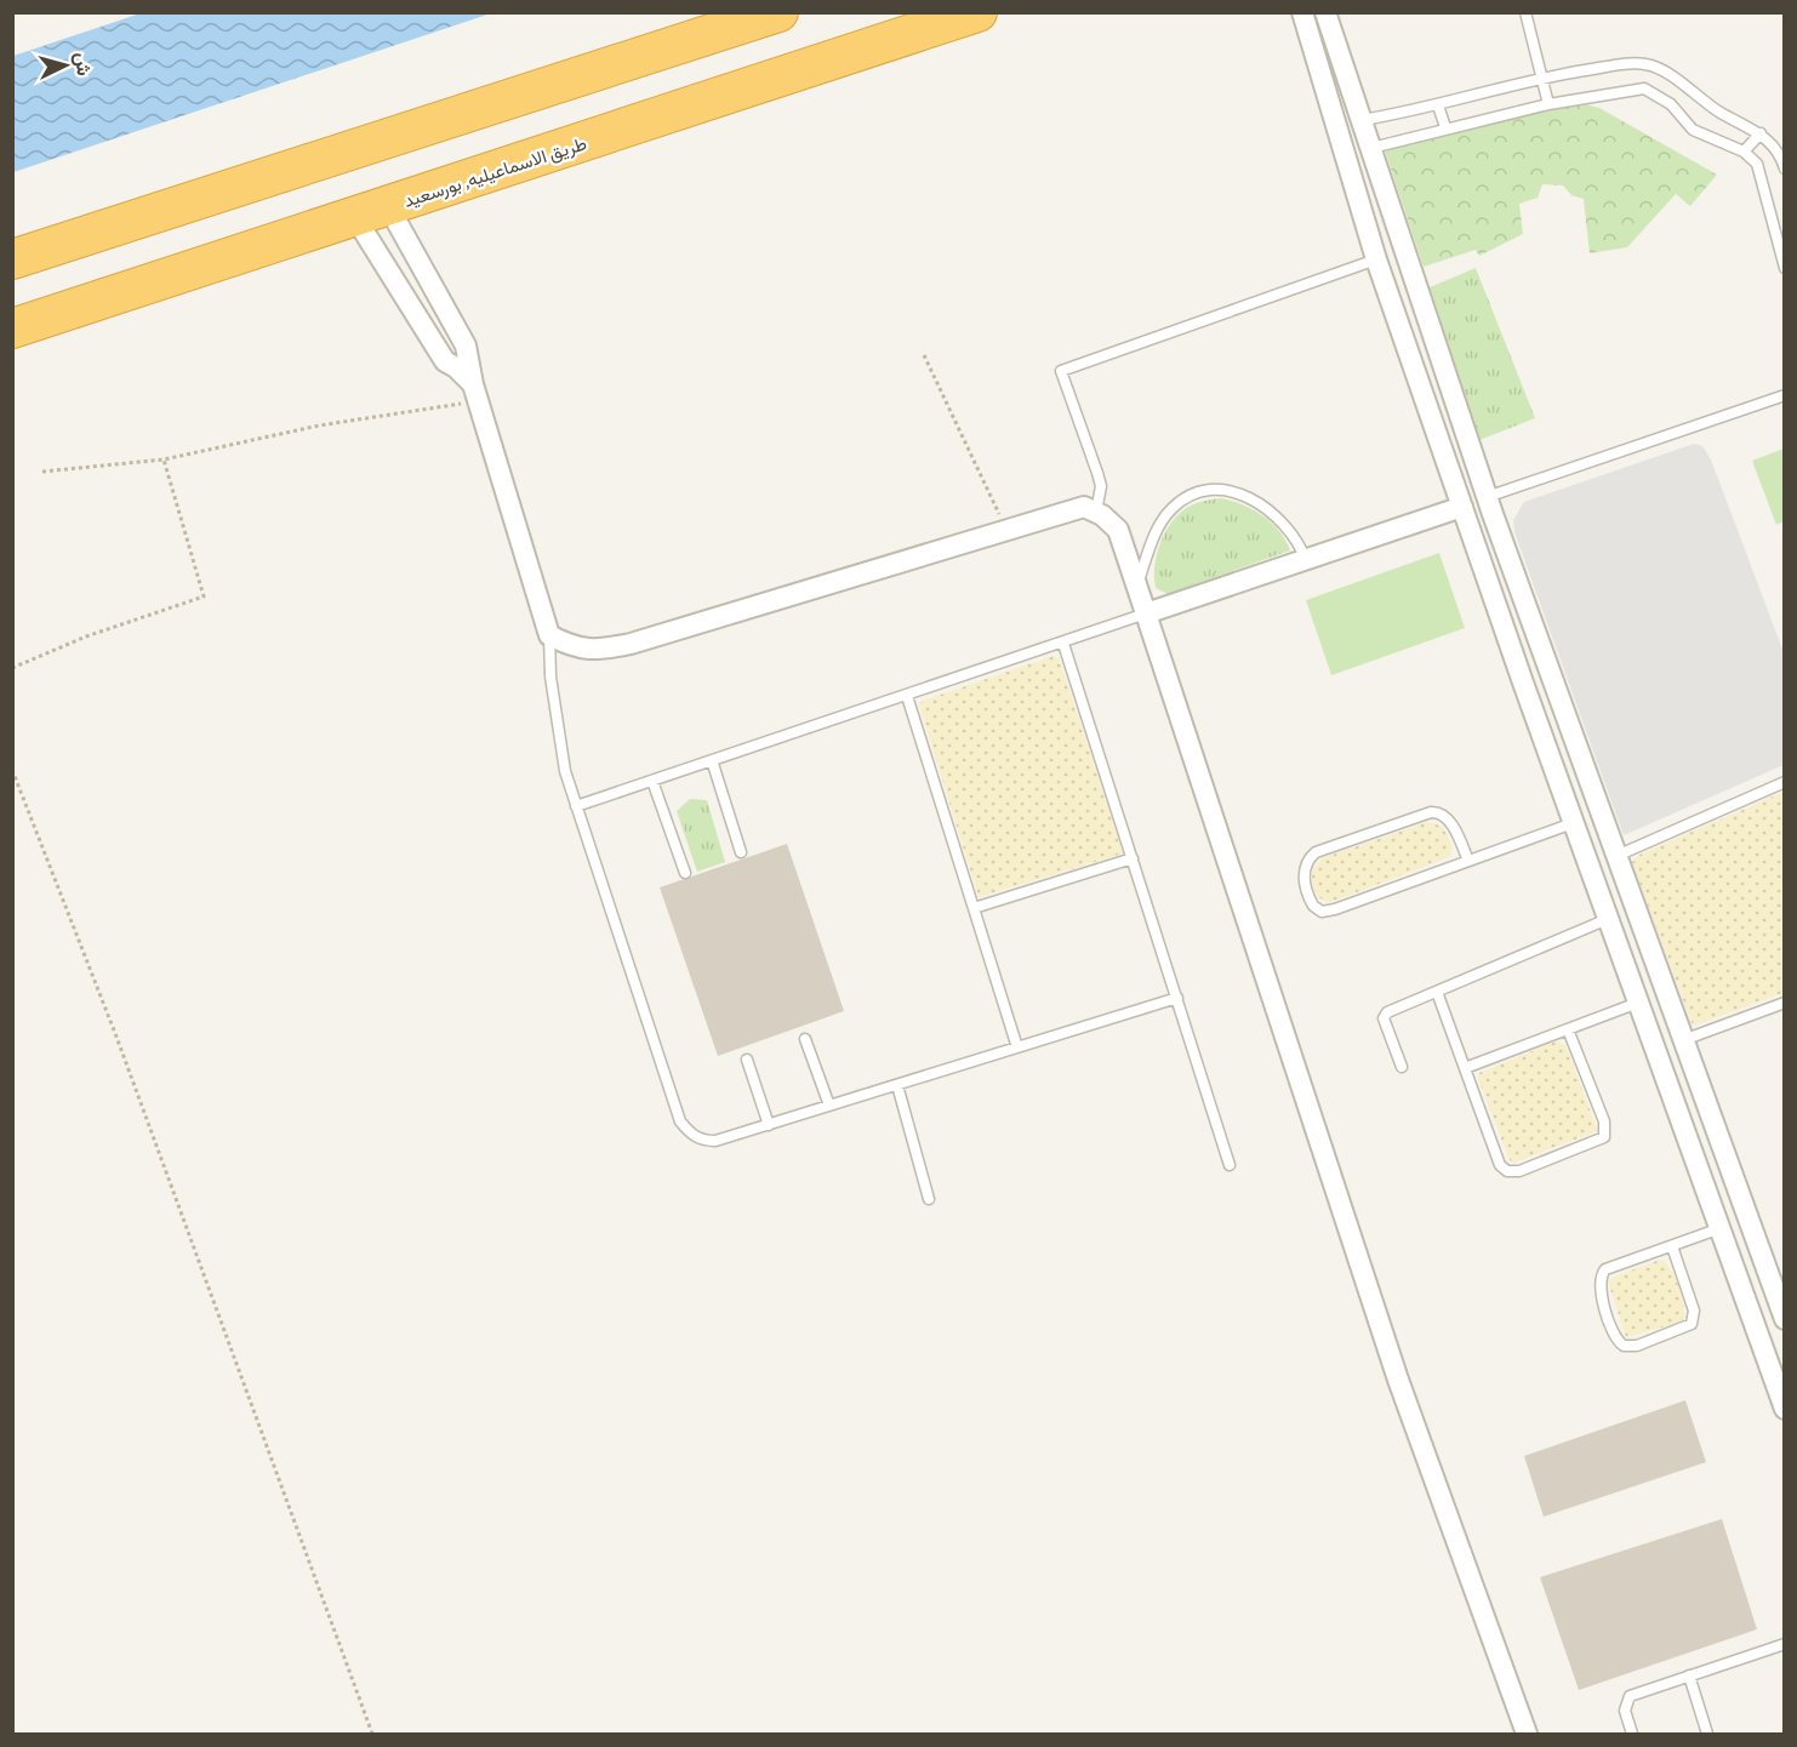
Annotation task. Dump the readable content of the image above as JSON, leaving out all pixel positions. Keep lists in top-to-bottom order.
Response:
{
  "streets": {
    "highway": ["طريق الاسماعيليه, بورسعيد"]
  },
  "north": "right"
}
